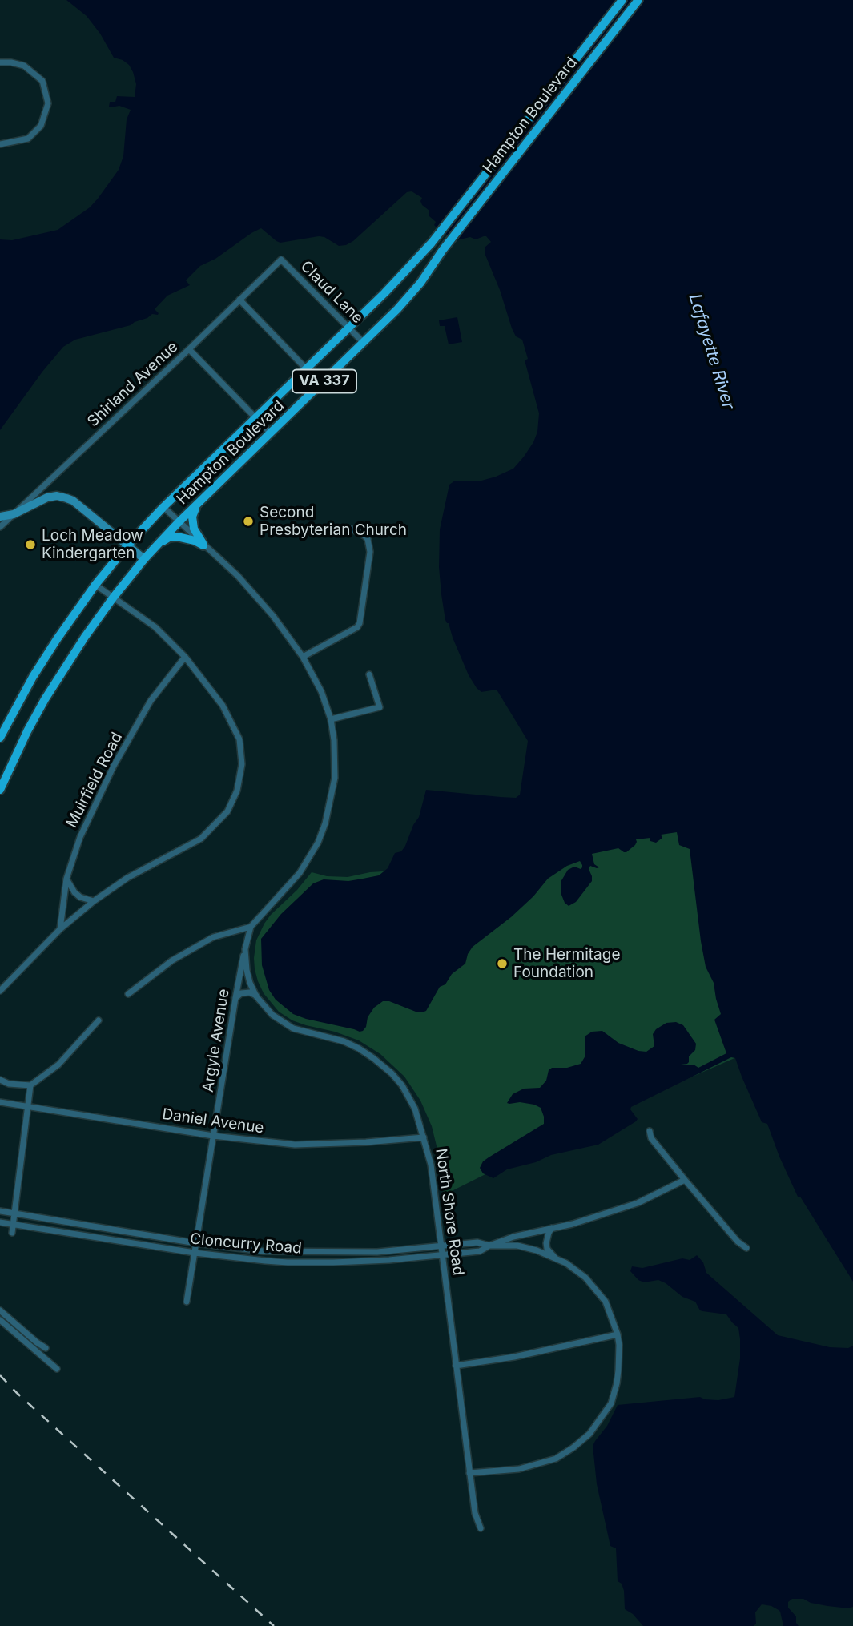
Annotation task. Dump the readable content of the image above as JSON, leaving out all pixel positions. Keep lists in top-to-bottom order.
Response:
{
  "streets": {
    "main road": ["Hampton Boulevard", "VA 337"],
    "street": [
      "Claud Lane",
      "Shirland Avenue",
      "Muirfield Road",
      "Argyle Avenue",
      "Daniel Avenue",
      "North Shore Road",
      "Cloncurry Road"
    ]
  },
  "crossings": [
    ["Hampton Boulevard", "Claud Lane"],
    ["Hampton Boulevard", "North Shore Road"],
    ["Claud Lane", "Shirland Avenue"],
    ["Argyle Avenue", "Daniel Avenue"],
    ["Argyle Avenue", "North Shore Road"],
    ["Argyle Avenue", "Cloncurry Road"],
    ["Daniel Avenue", "North Shore Road"],
    ["North Shore Road", "Cloncurry Road"]
  ],
  "water": ["Lafayette River"],
  "places": ["Second Presbyterian Church", "Loch Meadow Kindergarten", "The Hermitage Foundation"]
}
